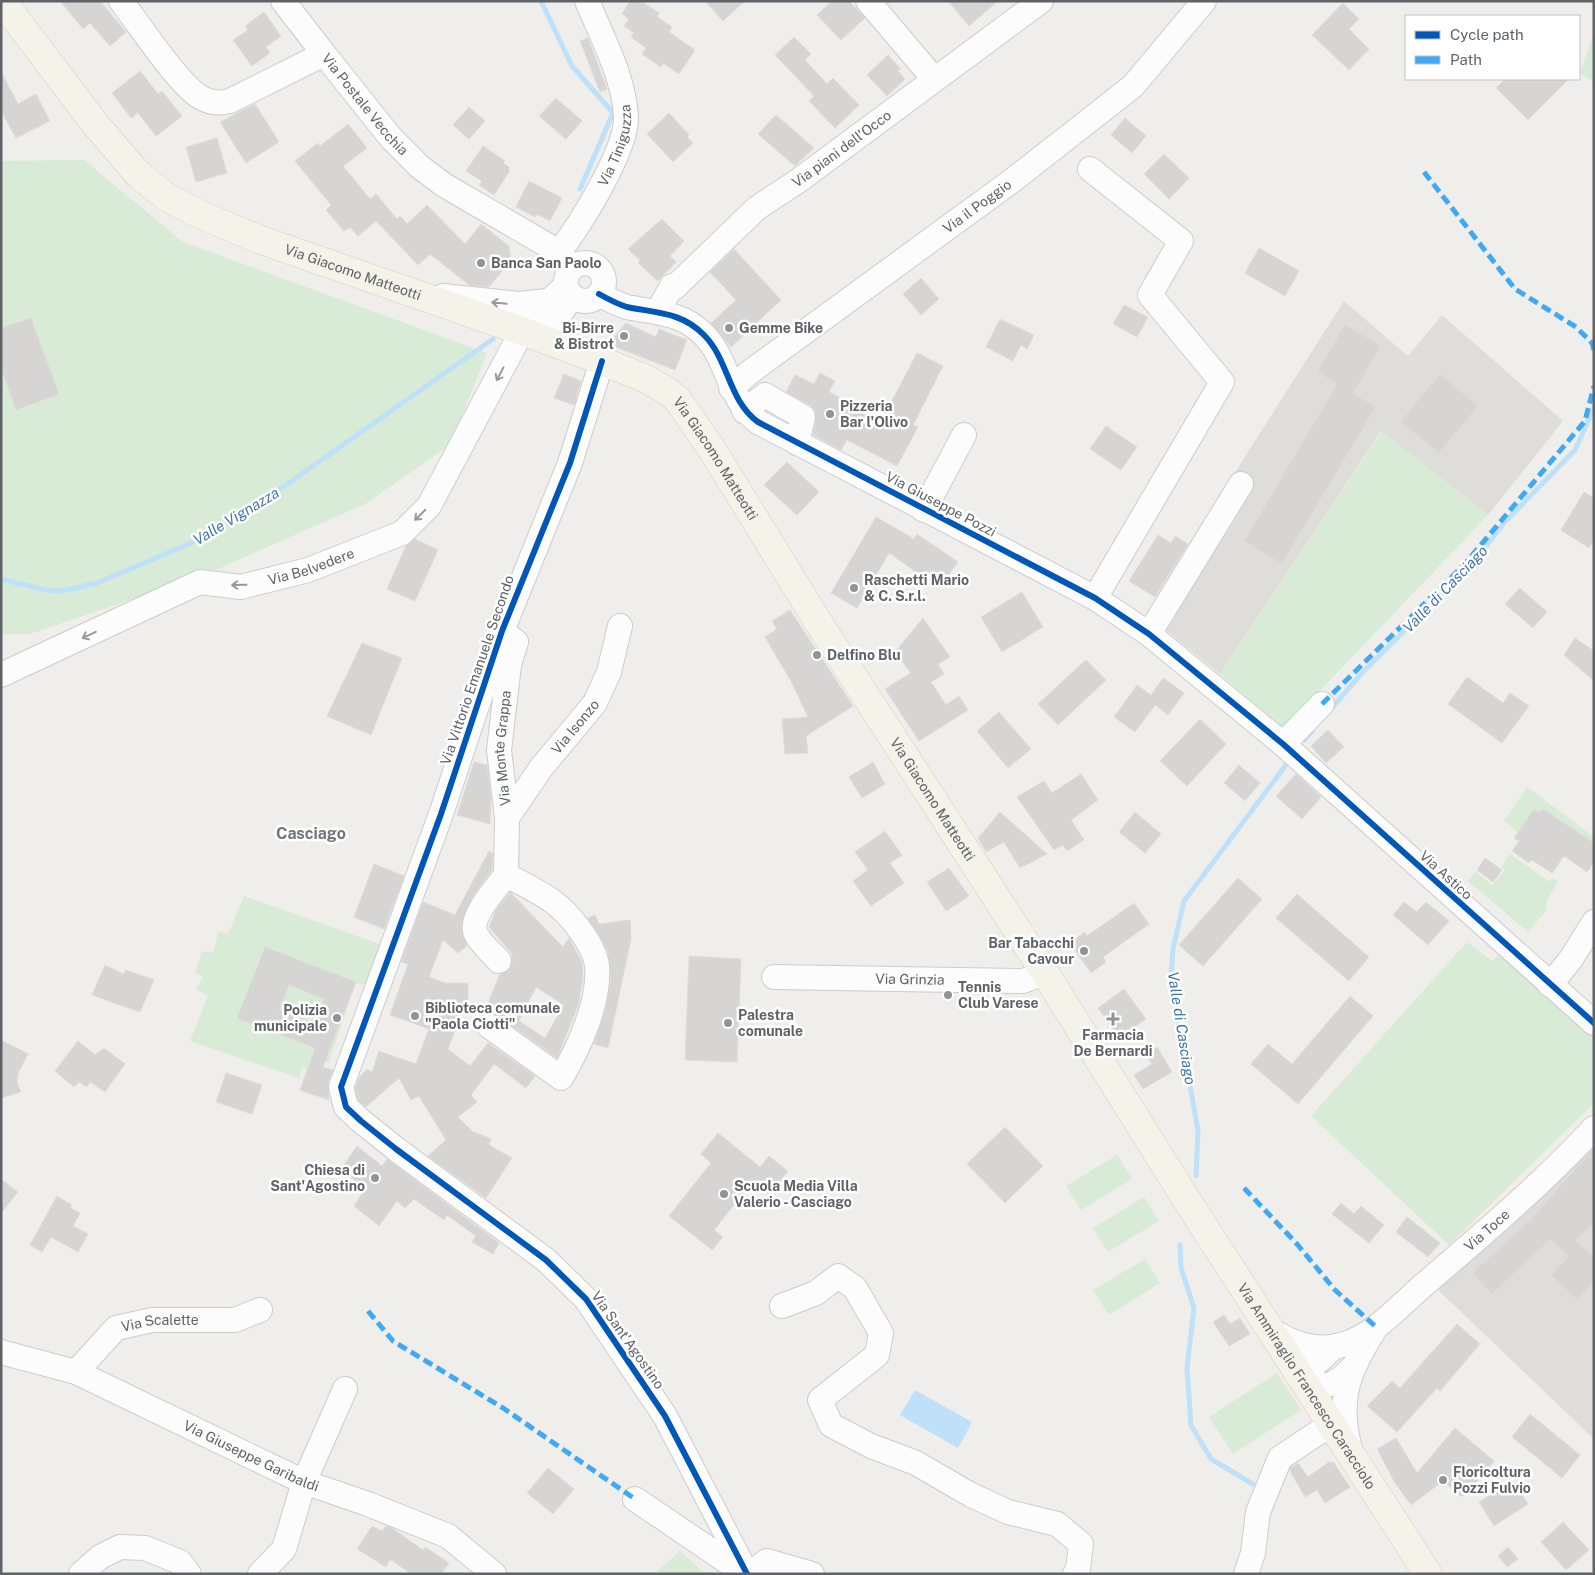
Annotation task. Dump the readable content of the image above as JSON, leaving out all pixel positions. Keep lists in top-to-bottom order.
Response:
{
  "streets": {
    "main road": ["Via Giacomo Matteotti", "Via Ammiraglio Francesco Caracciolo"],
    "street": [
      "Via Postale Vecchia",
      "Via Tiniguzza",
      "Via piani dell'Occo",
      "Via il Poggio",
      "Via Giuseppe Pozzi",
      "Via Belvedere",
      "Via Vittorio Emanuele Secondo",
      "Via Isonzo",
      "Via Monte Grappa",
      "Via Astico",
      "Via Grinzia",
      "Via Toce",
      "Via Scalette",
      "Via Sant'Agostino",
      "Via Giuseppe Garibaldi"
    ]
  },
  "crossings": [
    ["Via Postale Vecchia", "Via Tiniguzza"],
    ["Via il Poggio", "Via Giuseppe Pozzi"],
    ["Via Giacomo Matteotti", "Via Belvedere"],
    ["Via Giacomo Matteotti", "Via Vittorio Emanuele Secondo"],
    ["Via Giacomo Matteotti", "Via Grinzia"],
    ["Via Giacomo Matteotti", "Via Ammiraglio Francesco Caracciolo"],
    ["Via Giuseppe Pozzi", "Via Astico"],
    ["Via Vittorio Emanuele Secondo", "Via Monte Grappa"],
    ["Via Vittorio Emanuele Secondo", "Via Sant'Agostino"],
    ["Via Isonzo", "Via Monte Grappa"],
    ["Via Toce", "Via Ammiraglio Francesco Caracciolo"],
    ["Via Scalette", "Via Giuseppe Garibaldi"]
  ],
  "one_way": ["Via Belvedere"],
  "districts": ["Casciago"],
  "water": ["Valle Vignazza", "Valle di Casciago"],
  "places": {
    "other": [
      "Banca San Paolo",
      "Gemme Bike",
      "Bi-Birre & Bistrot",
      "Pizzeria Bar l'Olivo",
      "Raschetti Mario & C. S.r.l.",
      "Delfino Blu",
      "Bar Tabacchi Cavour",
      "Tennis Club Varese",
      "Biblioteca comunale \"Paola Ciotti\"",
      "Polizia municipale",
      "Palestra comunale",
      "Chiesa di Sant'Agostino",
      "Scuola Media Villa Valerio - Casciago",
      "Floricoltura Pozzi Fulvio"
    ],
    "health": ["Farmacia De Bernardi"]
  },
  "legend": ["Cycle path", "Path"]
}
